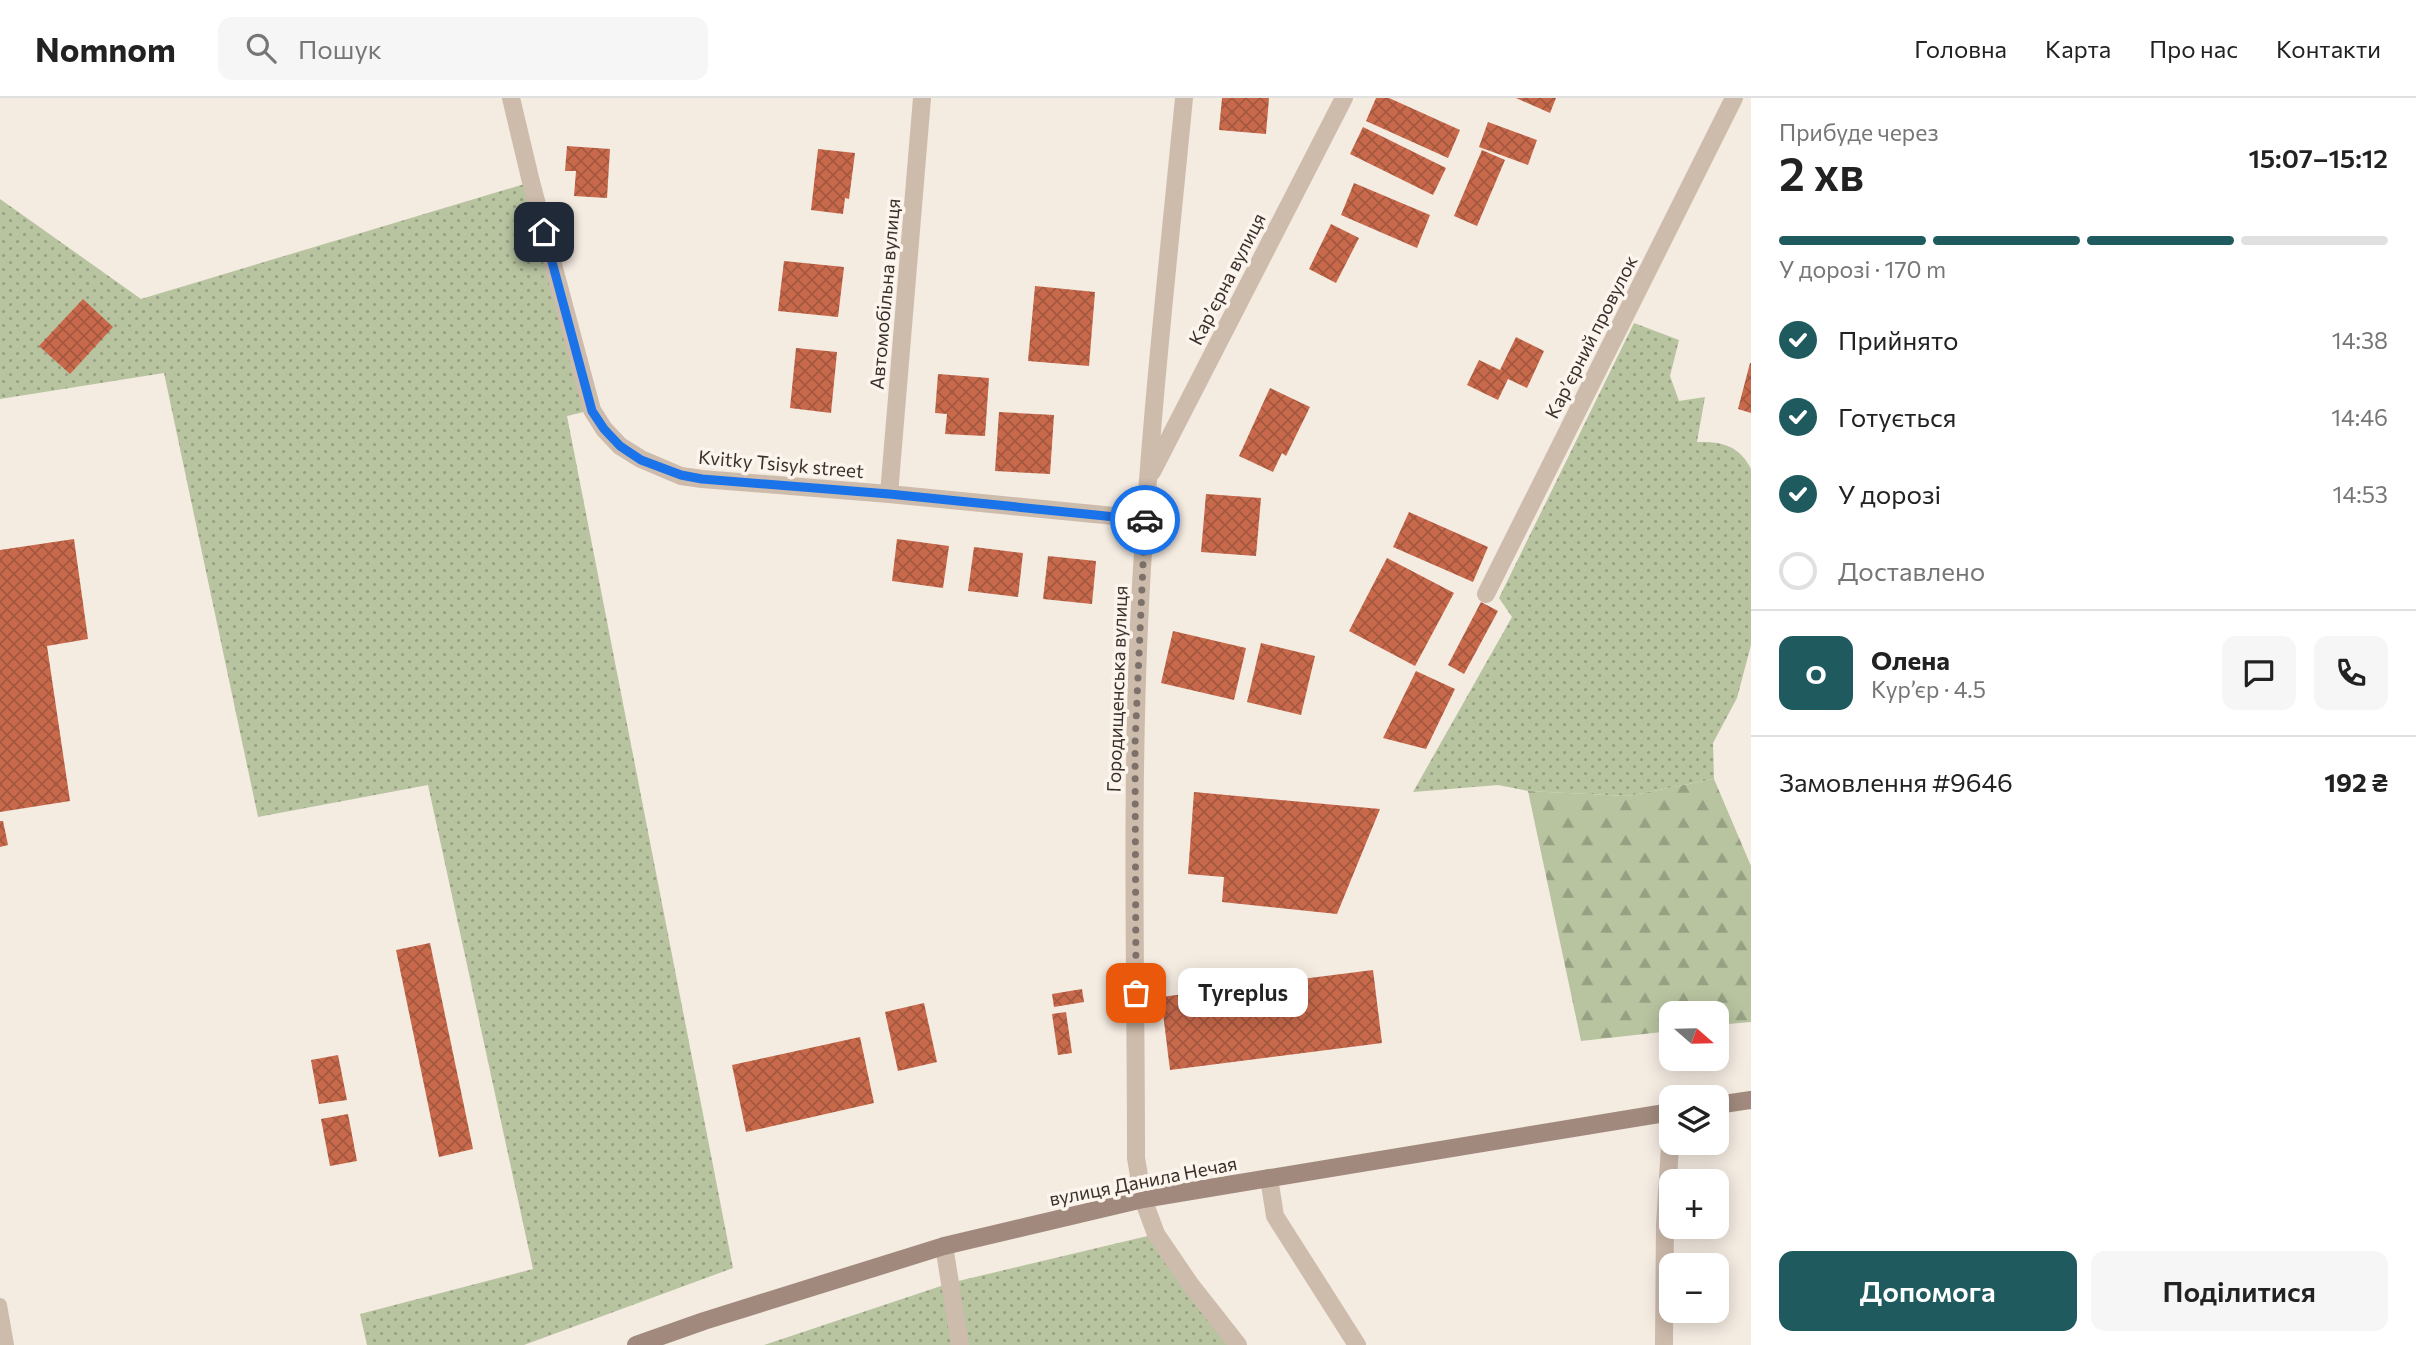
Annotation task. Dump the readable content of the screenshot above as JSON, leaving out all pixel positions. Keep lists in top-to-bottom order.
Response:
{
  "streets": {
    "main road": ["вулиця Данила Нечая"],
    "street": [
      "Карʼєрна вулиця",
      "Автомобільна вулиця",
      "Карʼєрний провулок",
      "Kvitky Tsisyk street",
      "Городищенська вулиця"
    ]
  },
  "crossings": [
    ["Карʼєрна вулиця", "Городищенська вулиця"],
    ["Автомобільна вулиця", "Kvitky Tsisyk street"],
    ["Kvitky Tsisyk street", "Городищенська вулиця"],
    ["Городищенська вулиця", "вулиця Данила Нечая"]
  ],
  "places": ["Tyreplus"],
  "north": "right",
  "page": {
    "header": "Nomnom",
    "search": "Пошук",
    "nav": [
      "Головна",
      "Карта",
      "Про нас",
      "Контакти"
    ],
    "heading": ["2 хв", "Прибуде через", "15:07–15:12"],
    "panel": [
      "Олена",
      "Кур’єр · 4.5",
      "Замовлення #9646",
      "192 ₴"
    ],
    "bar": "У дорозі · 170 m",
    "list": [
      ["Прийнято", "14:38"],
      ["Готується", "14:46"],
      ["У дорозі", "14:53"],
      "Доставлено"
    ],
    "round": "О",
    "bubble": "Tyreplus",
    "map_buttons": ["+", "−"],
    "buttons": ["Допомога", "Поділитися"]
  }
}
